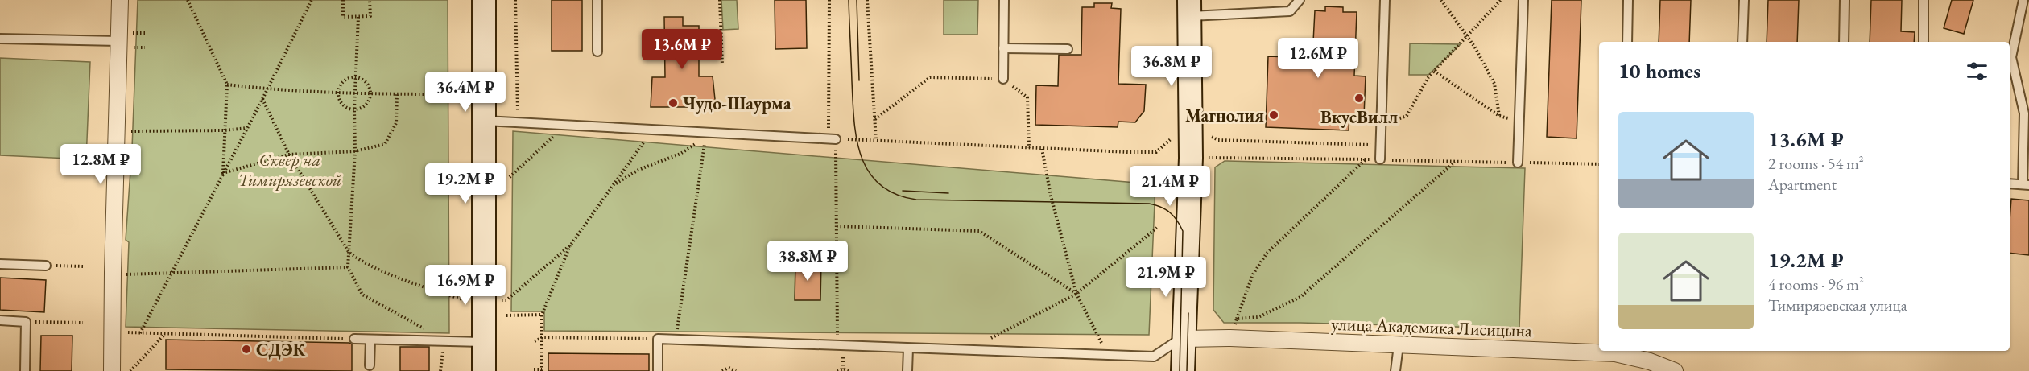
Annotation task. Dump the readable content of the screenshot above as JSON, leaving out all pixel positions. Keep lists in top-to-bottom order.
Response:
{
  "streets": {
    "street": ["улица Академика Лисицына"]
  },
  "parks": ["Сквер на Тимирязевской"],
  "places": [
    "ВкусВилл",
    "Чудо-Шаурма",
    "Магнолия",
    "СДЭК"
  ],
  "page": {
    "price": [
      "13.6M ₽",
      "12.6M ₽",
      "36.8M ₽",
      "36.4M ₽",
      "12.8M ₽",
      "19.2M ₽",
      "21.4M ₽",
      "38.8M ₽",
      "21.9M ₽",
      "16.9M ₽"
    ],
    "heading": "10 homes",
    "list": [
      {
        "name": "13.6M ₽",
        "note": "2 rooms · 54 m² · Apartment"
      },
      {
        "name": "19.2M ₽",
        "note": "4 rooms · 96 m² · Тимирязевская улица"
      }
    ]
  }
}
